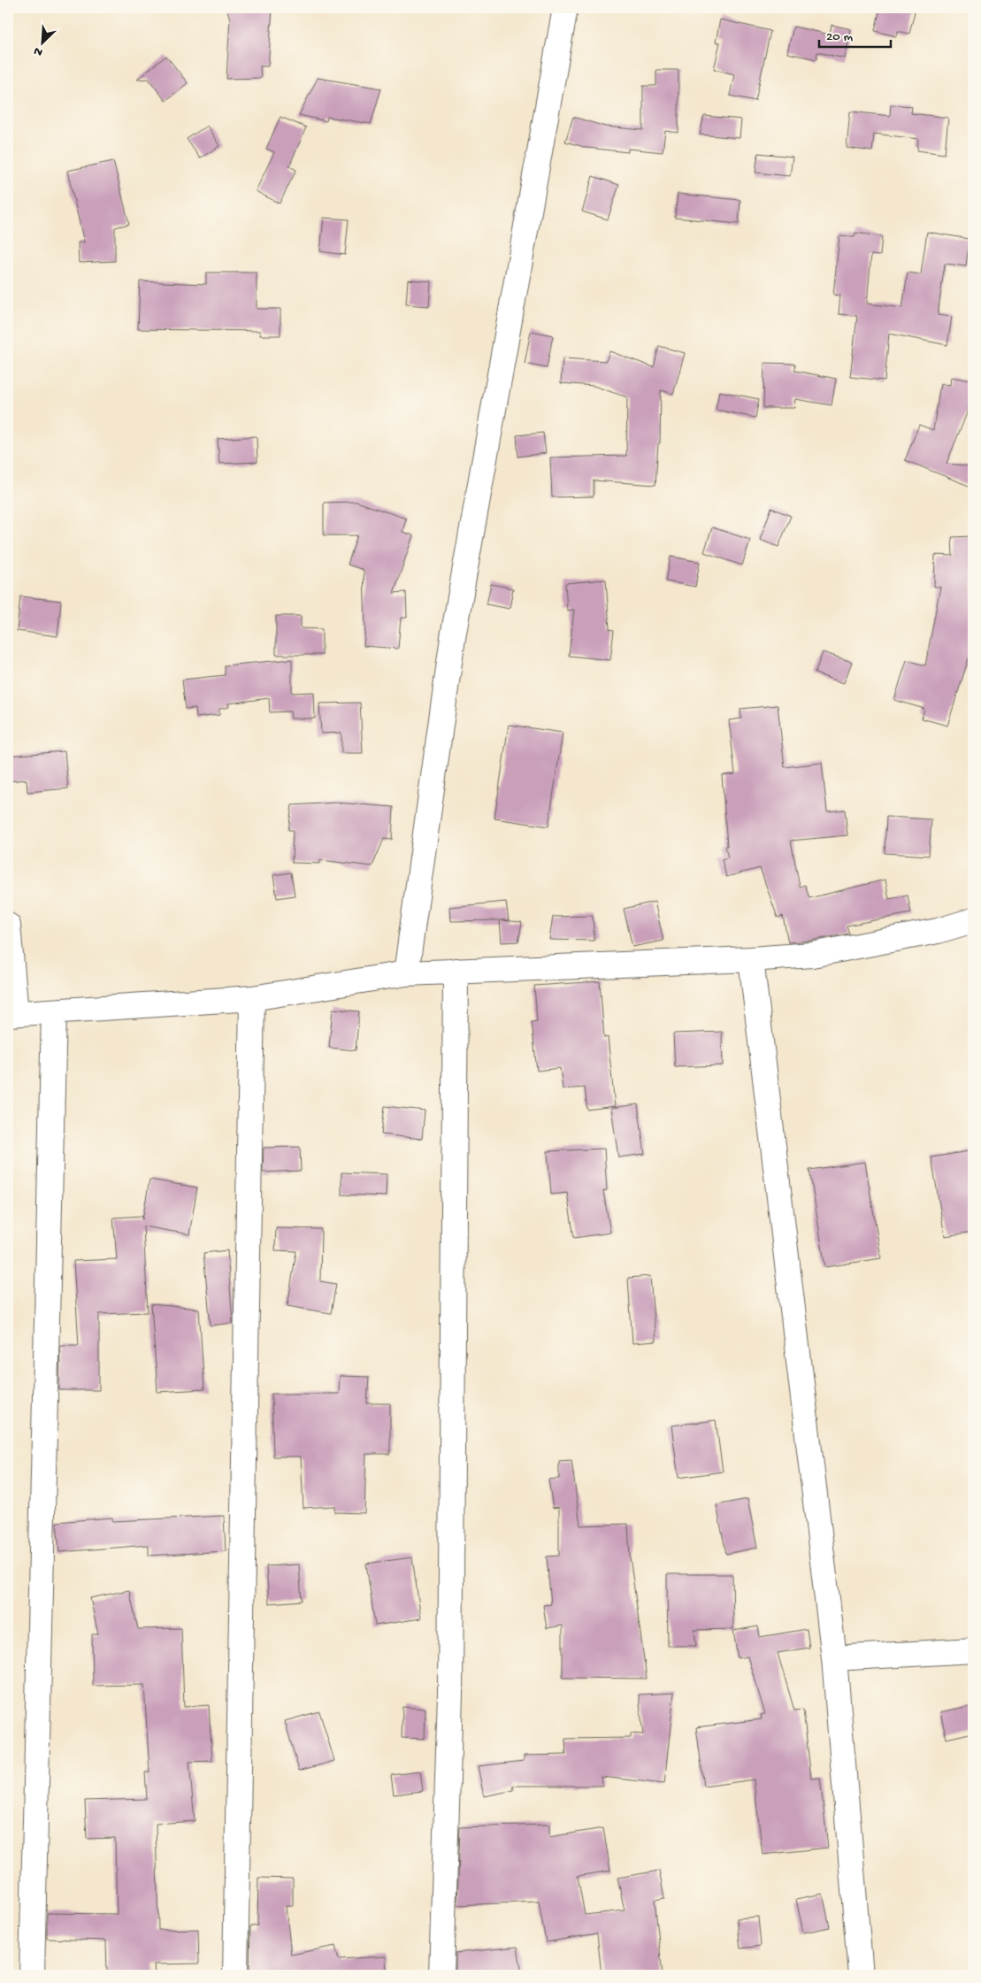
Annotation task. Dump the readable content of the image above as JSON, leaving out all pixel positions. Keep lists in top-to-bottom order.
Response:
{
  "scale_bar": "20 m",
  "north": "bottom left"
}
